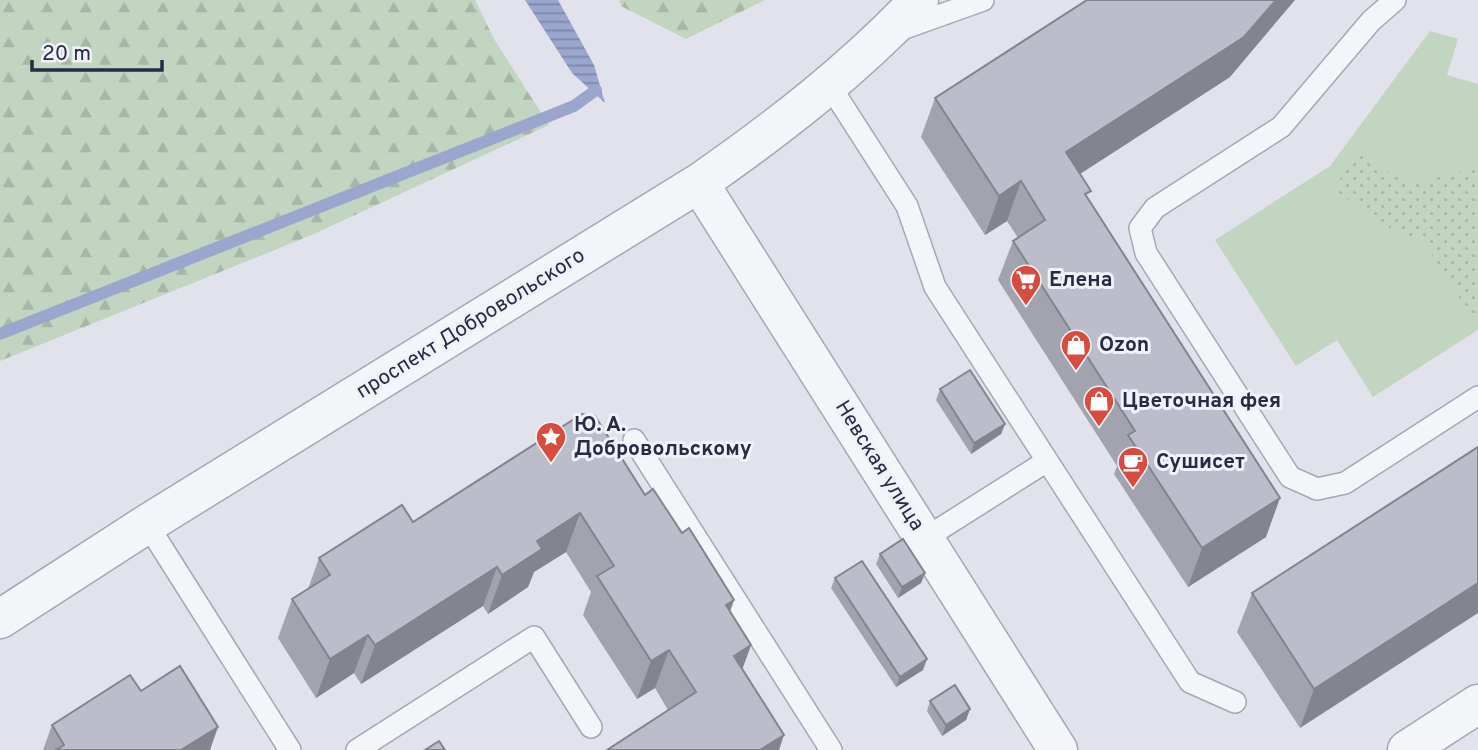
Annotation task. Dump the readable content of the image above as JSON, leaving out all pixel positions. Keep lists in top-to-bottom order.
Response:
{
  "streets": {
    "street": ["проспект Добровольского", "Невская улица"]
  },
  "crossings": [
    ["проспект Добровольского", "Невская улица"]
  ],
  "places": {
    "supermarket": ["Елена"],
    "shop": ["Ozon", "Цветочная фея"],
    "place": ["Ю. А. Добровольскому"],
    "cafe": ["Сушисет"]
  },
  "scale_bar": "20 m"
}
